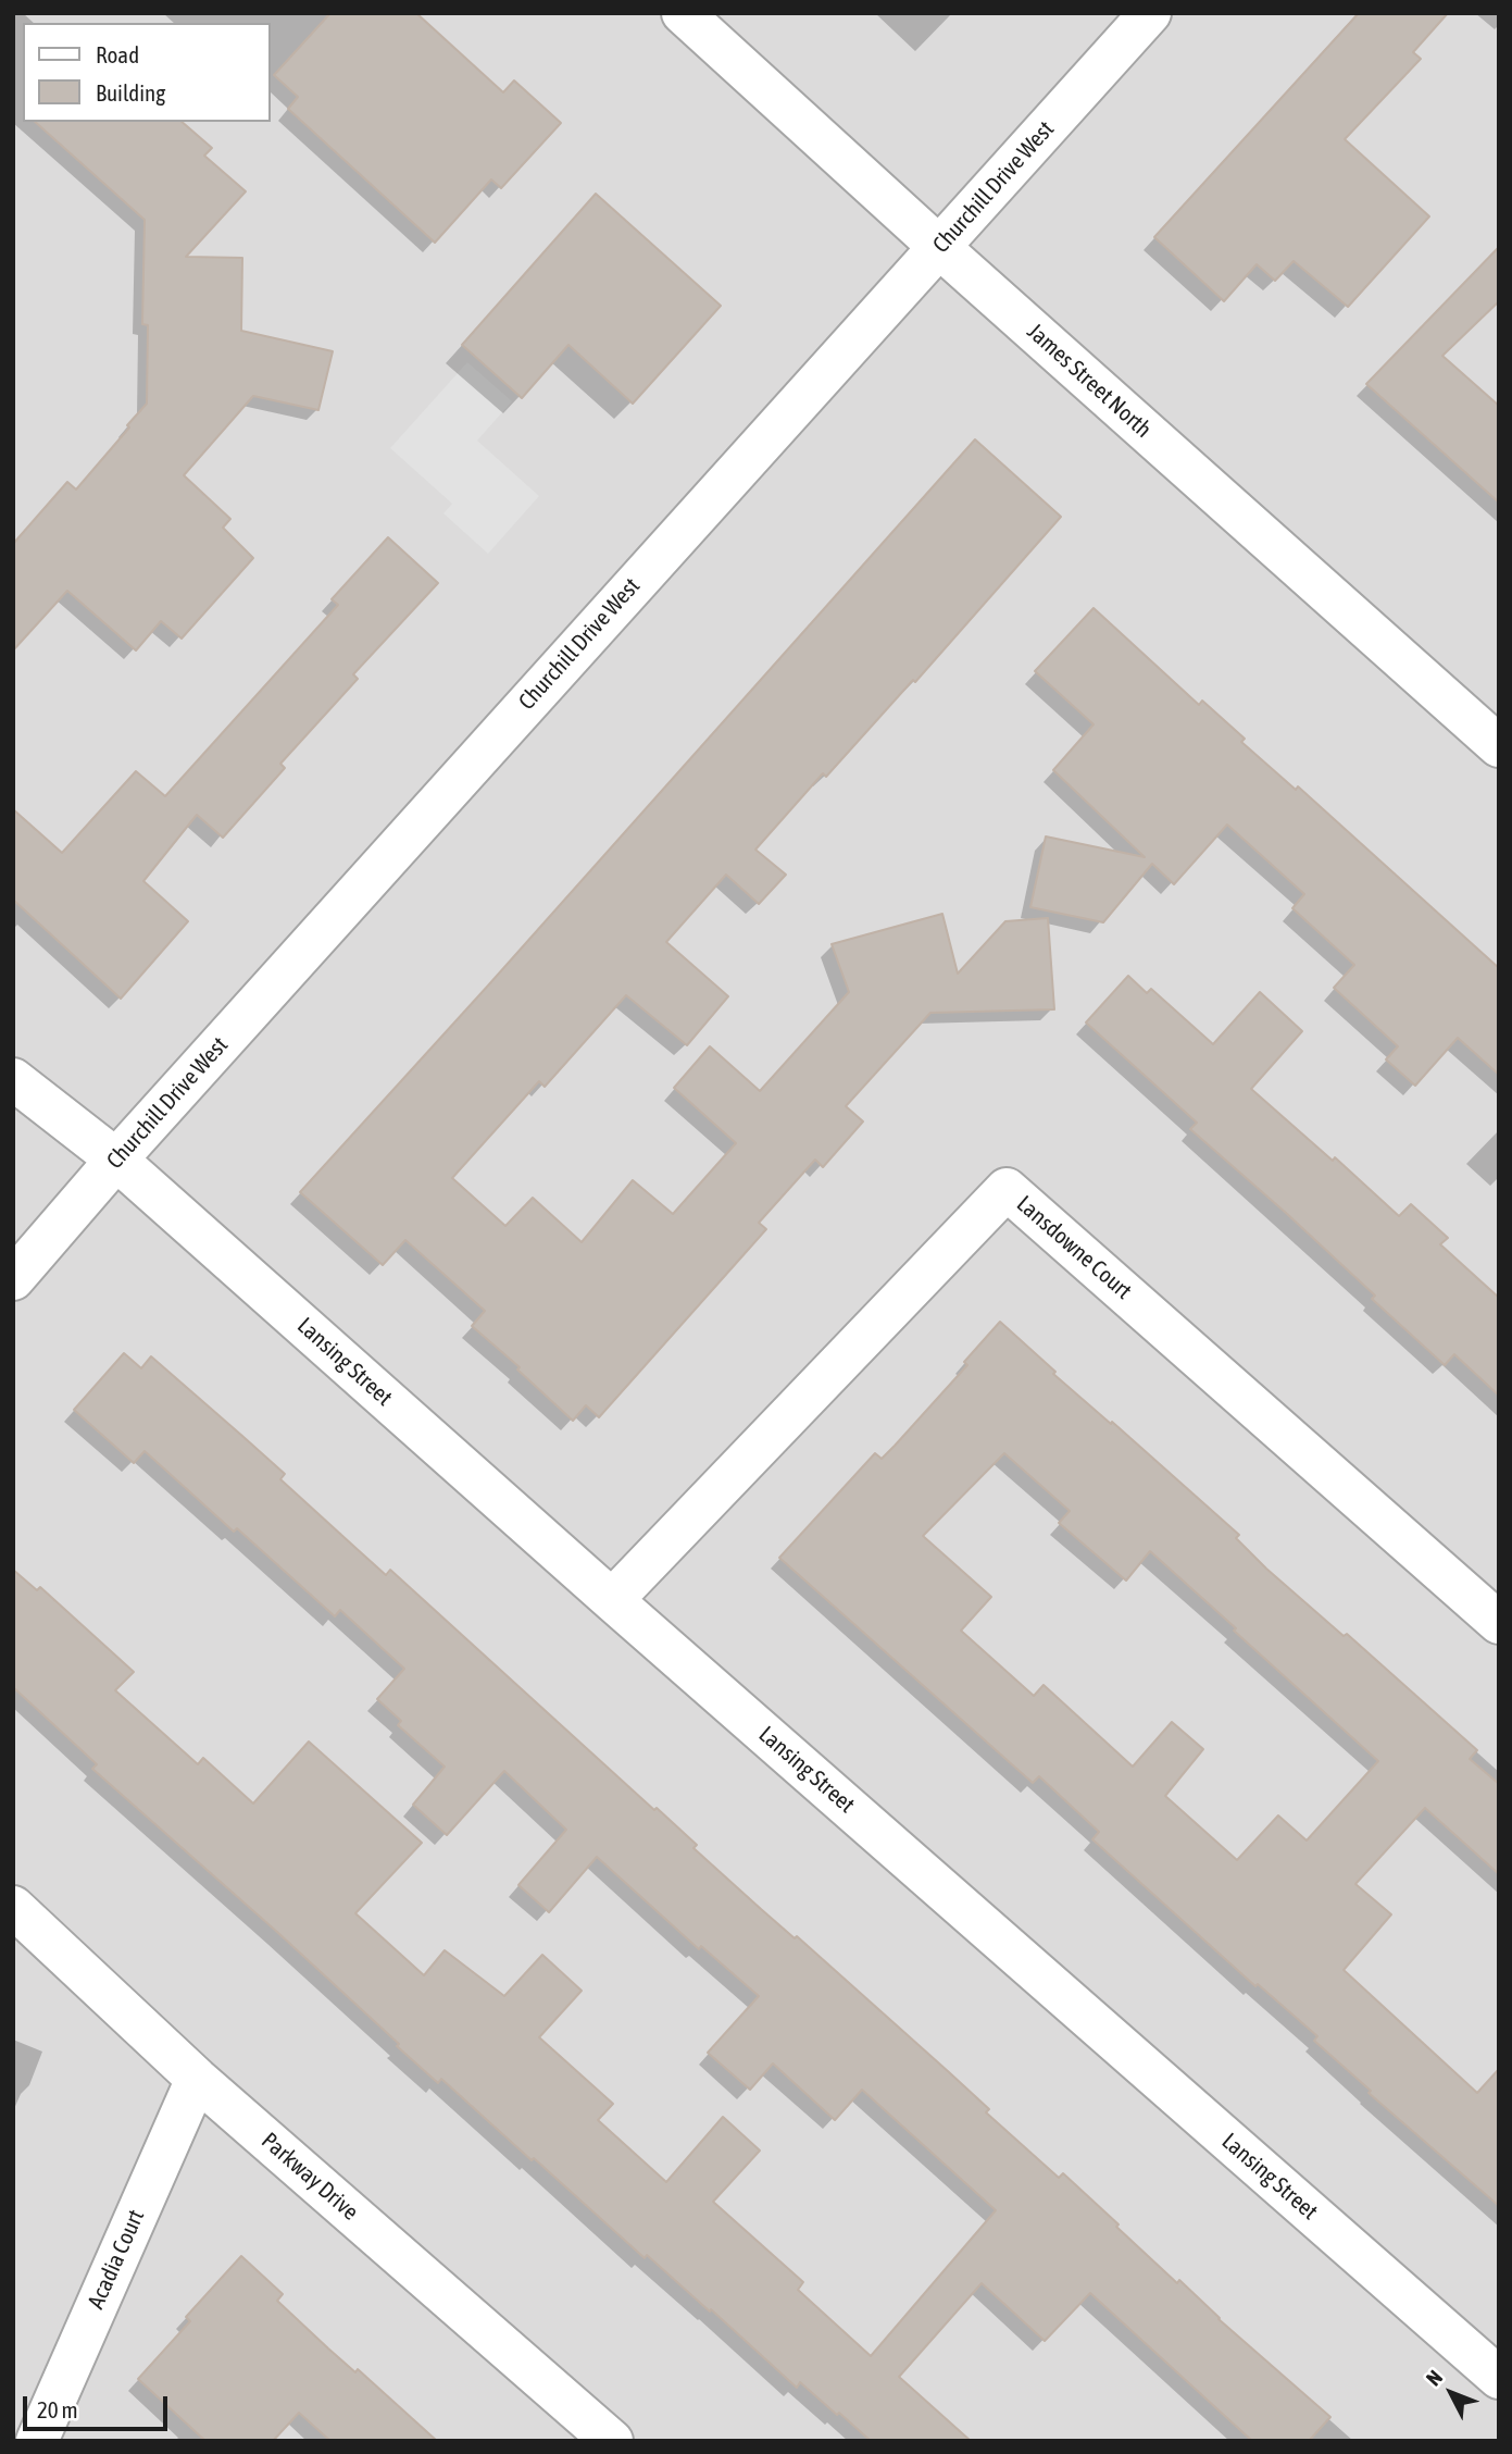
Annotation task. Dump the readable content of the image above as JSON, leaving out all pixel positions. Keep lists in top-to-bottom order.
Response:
{
  "streets": {
    "street": [
      "Churchill Drive West",
      "James Street North",
      "Lansdowne Court",
      "Lansing Street",
      "Parkway Drive",
      "Acadia Court"
    ]
  },
  "crossings": [
    ["Churchill Drive West", "James Street North"],
    ["Churchill Drive West", "Lansing Street"],
    ["Lansdowne Court", "Lansing Street"],
    ["Parkway Drive", "Acadia Court"]
  ],
  "legend": ["Road", "Building"],
  "scale_bar": "20 m",
  "north": "top left"
}
